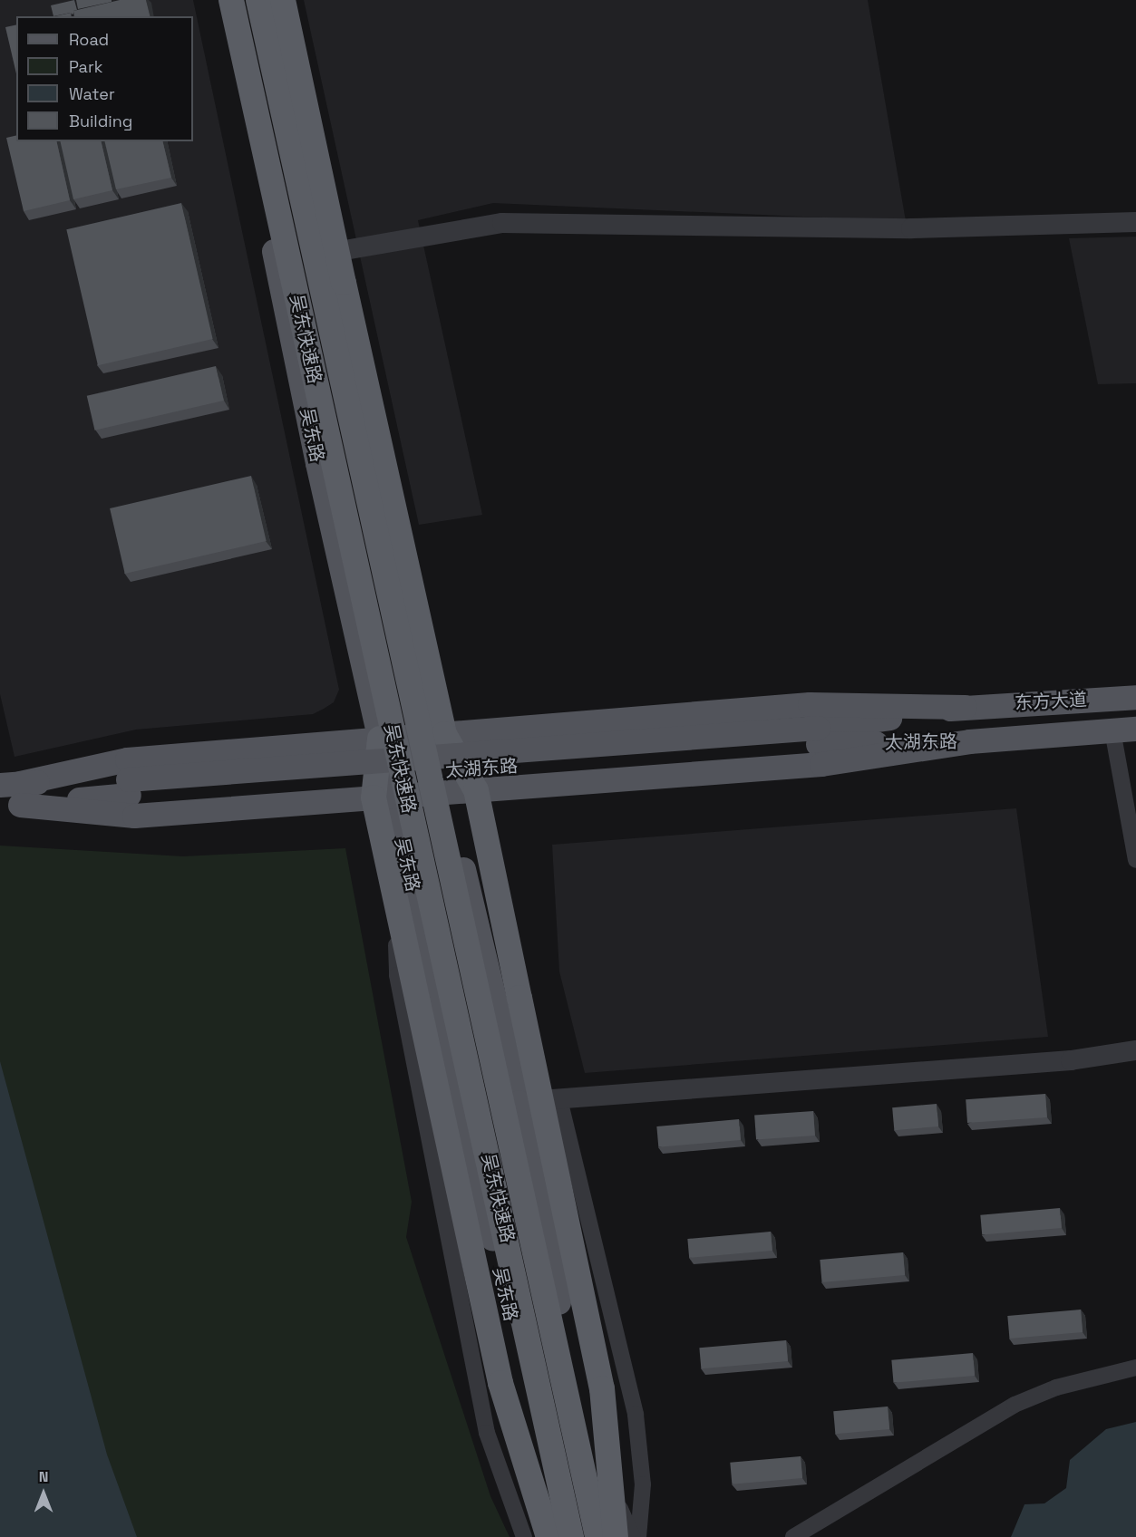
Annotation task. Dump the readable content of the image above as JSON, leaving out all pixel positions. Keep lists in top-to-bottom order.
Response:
{
  "streets": {
    "highway": ["吴东快速路"],
    "main road": ["吴东路", "东方大道", "太湖东路"]
  },
  "crossings": [
    ["吴东路", "太湖东路"],
    ["东方大道", "太湖东路"]
  ],
  "legend": [
    "Road",
    "Park",
    "Water",
    "Building"
  ],
  "north": "top"
}
